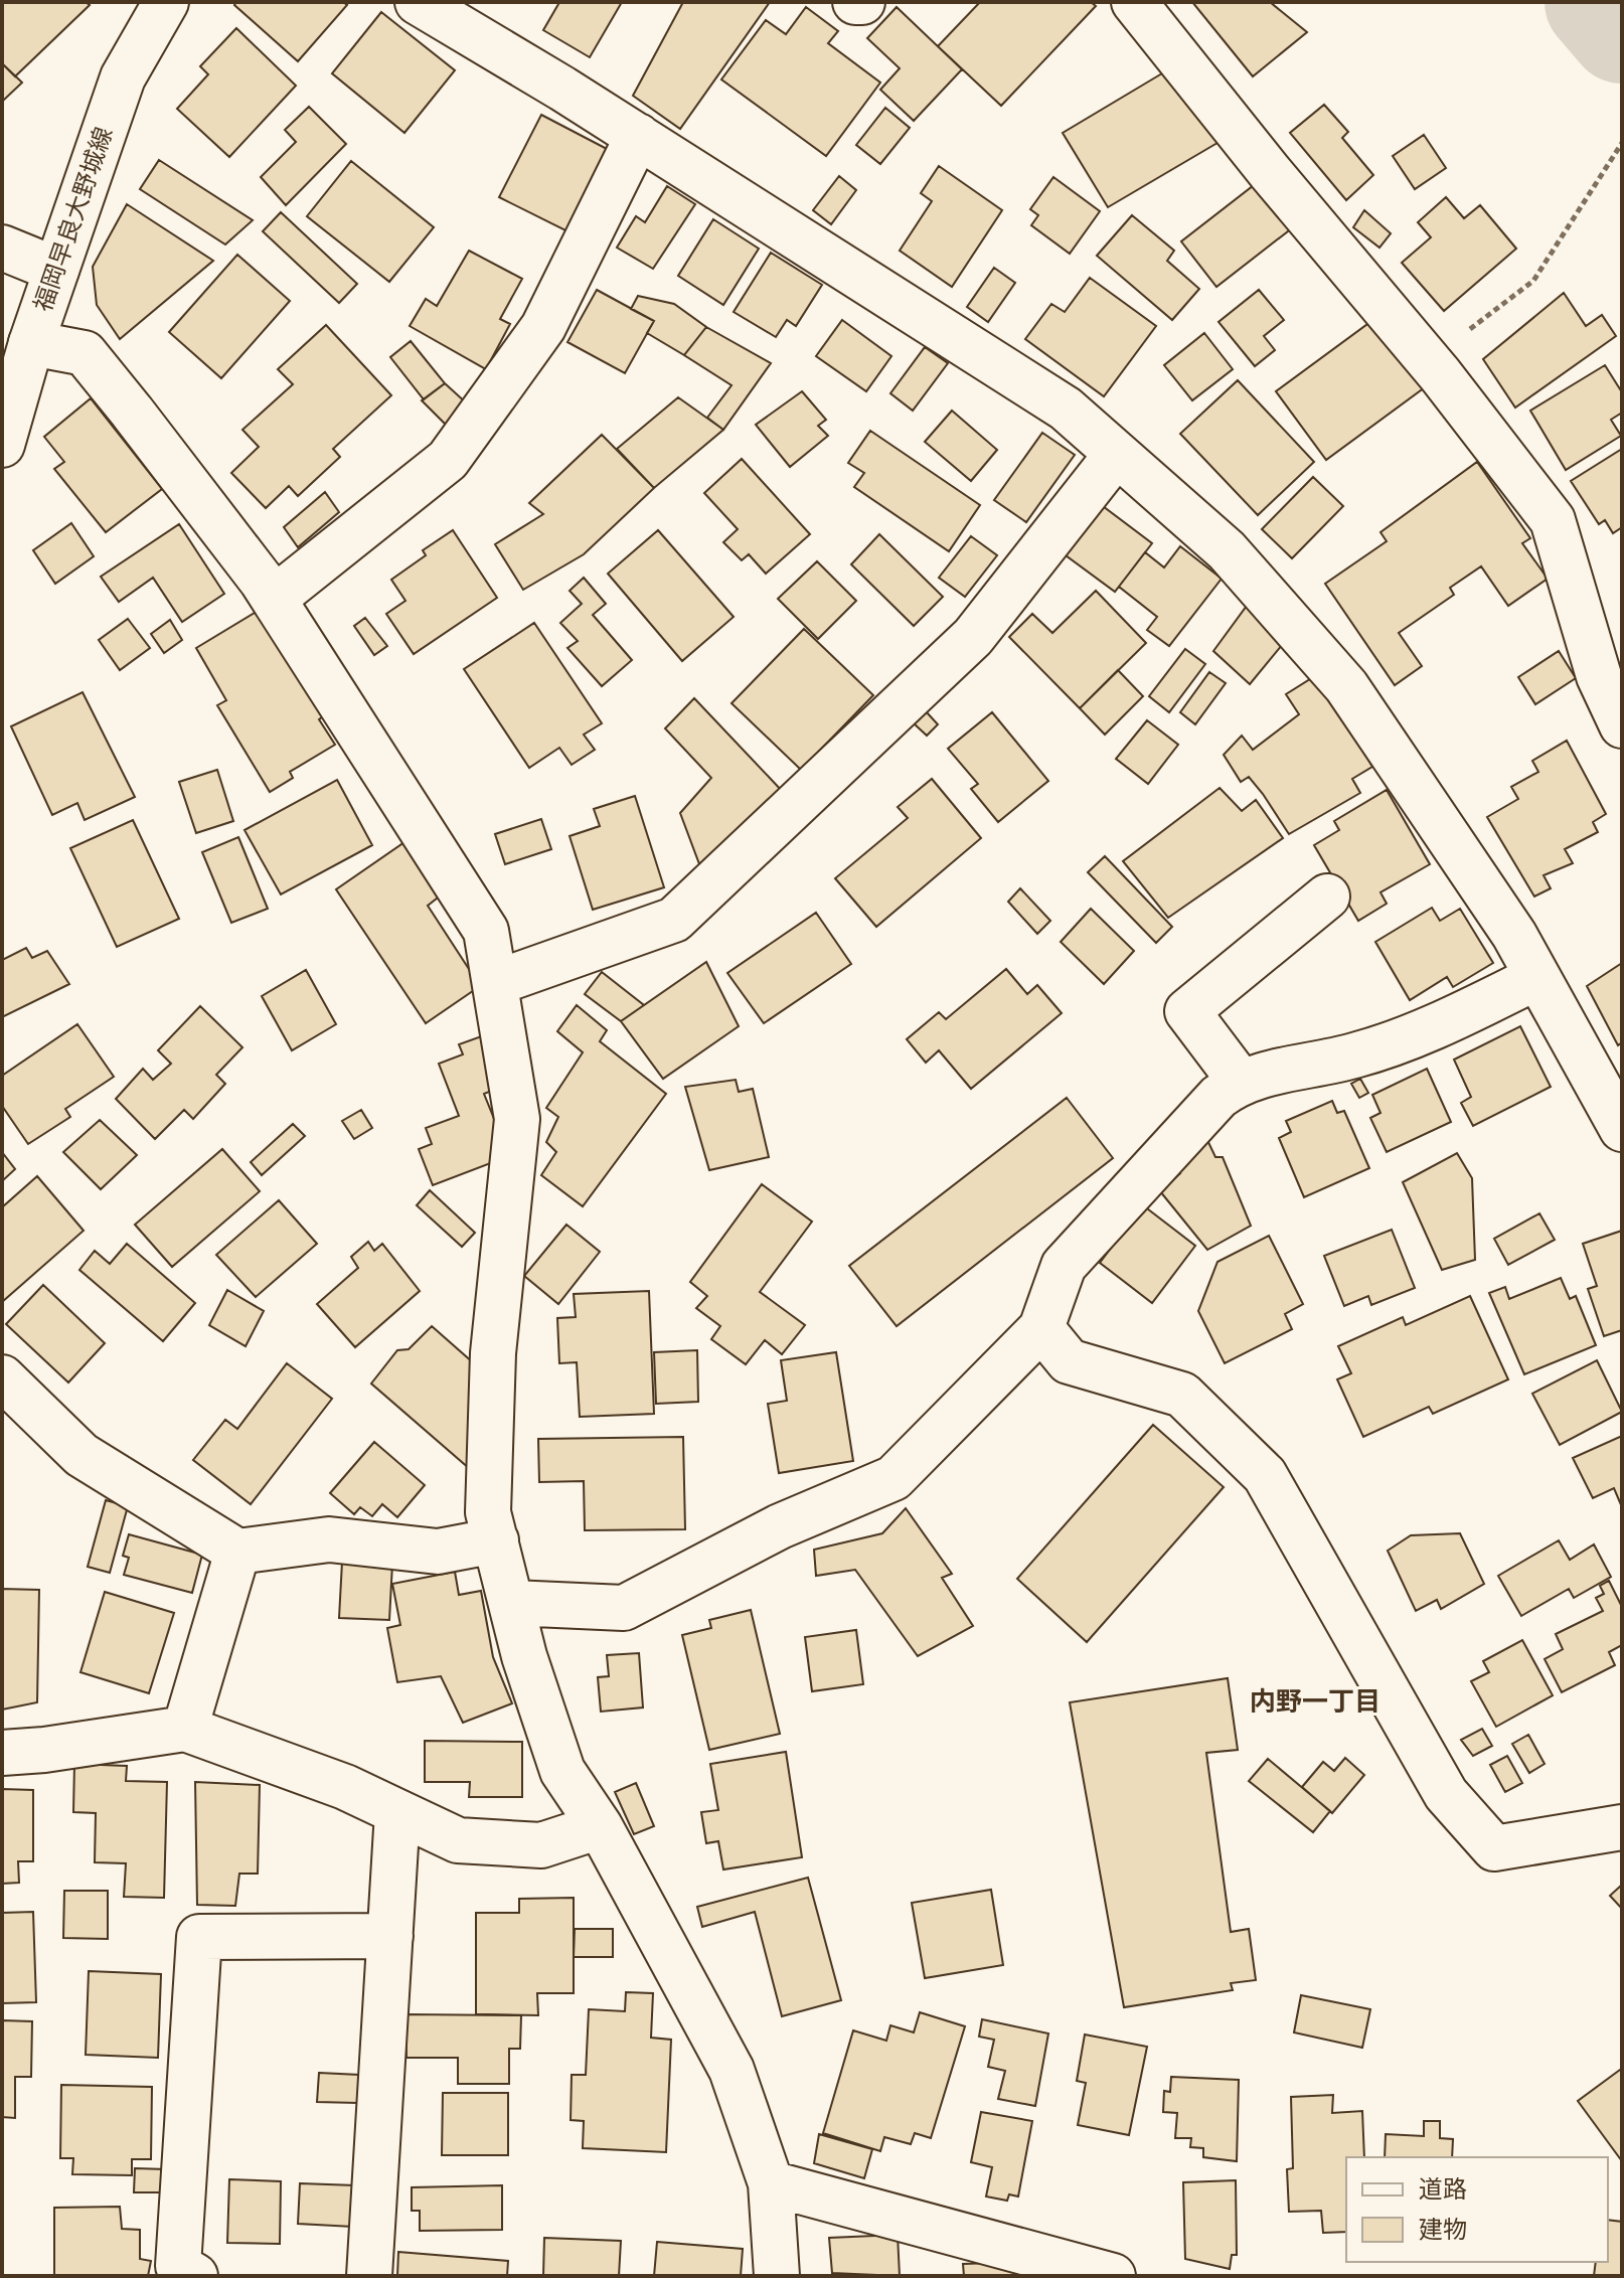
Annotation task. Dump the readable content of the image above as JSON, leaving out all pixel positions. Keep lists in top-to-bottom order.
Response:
{
  "streets": {
    "street": ["福岡早良大野城線"]
  },
  "districts": ["内野一丁目"],
  "legend": ["道路", "建物"]
}
